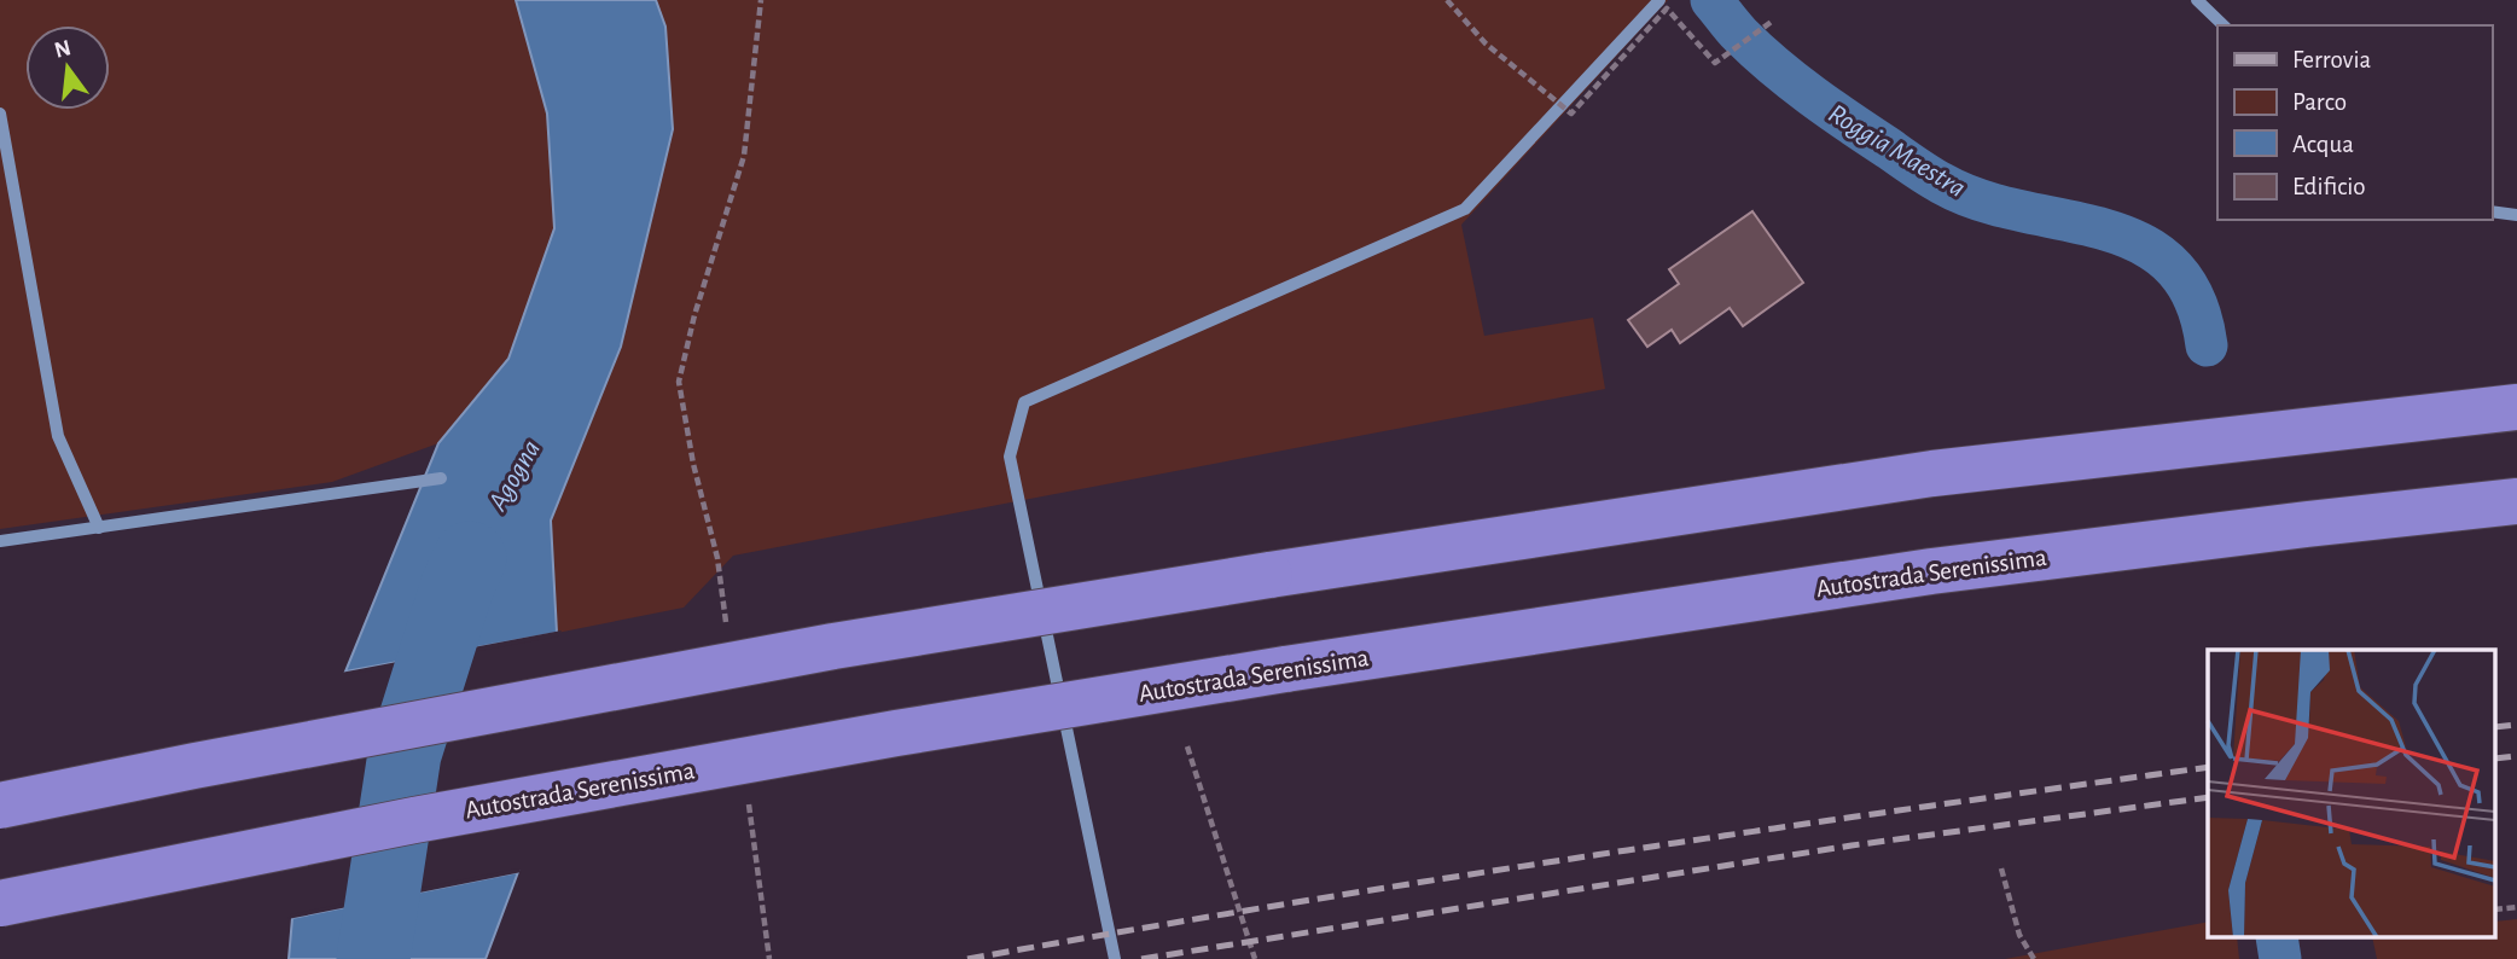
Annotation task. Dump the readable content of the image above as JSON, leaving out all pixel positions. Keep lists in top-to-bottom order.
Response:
{
  "streets": {
    "highway": ["Autostrada Serenissima"]
  },
  "water": ["Roggia Maestra", "Agogna"],
  "legend": [
    "Ferrovia",
    "Parco",
    "Acqua",
    "Edificio"
  ],
  "north": "top"
}
